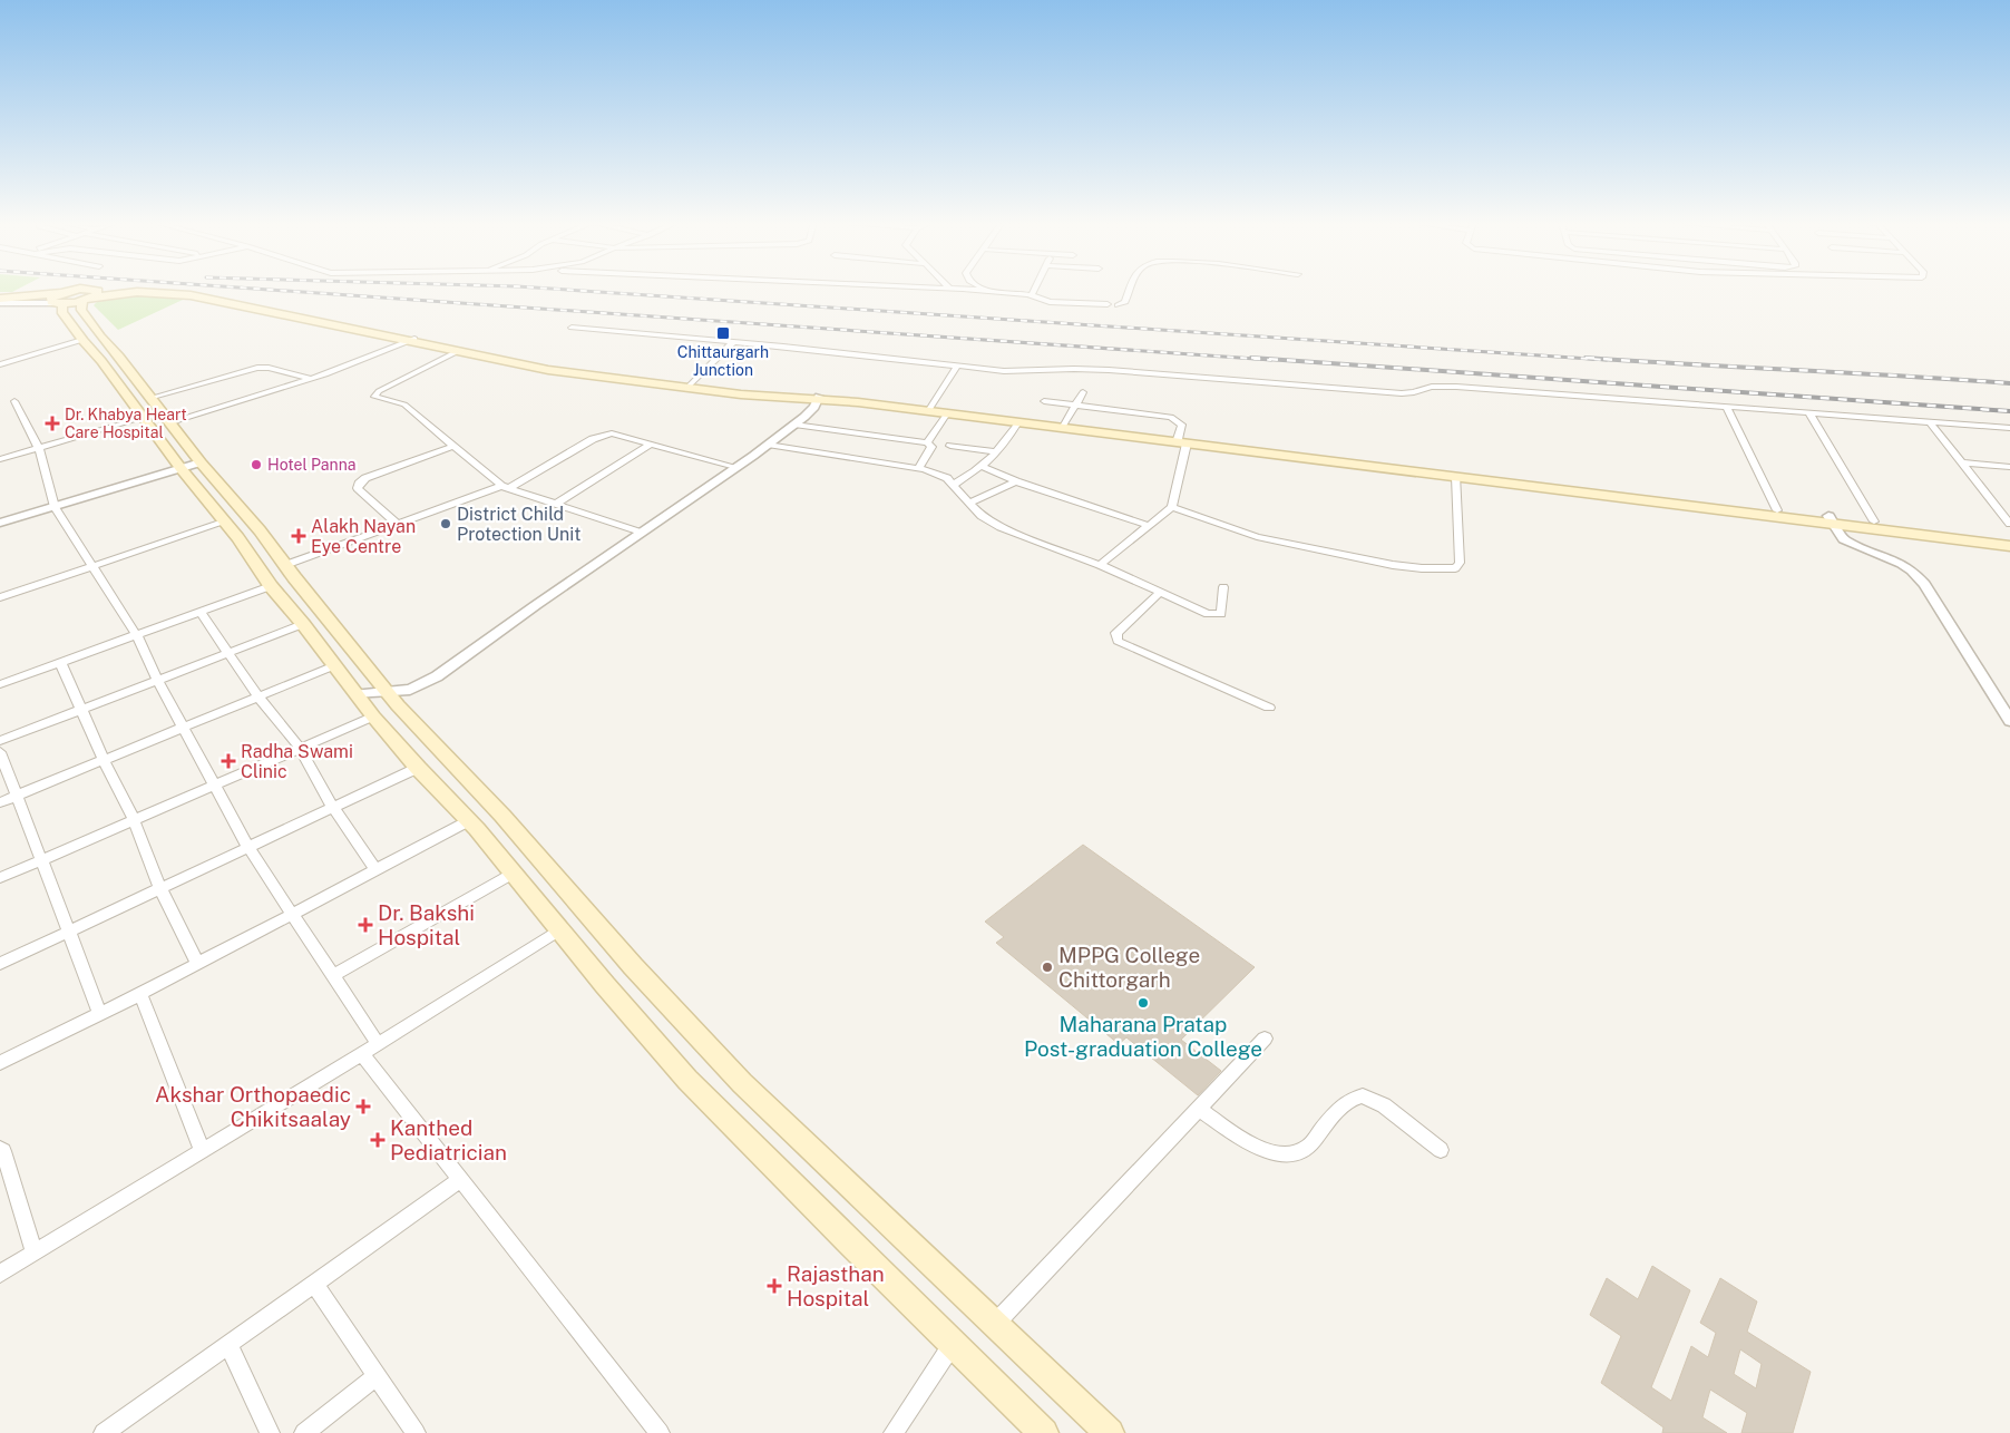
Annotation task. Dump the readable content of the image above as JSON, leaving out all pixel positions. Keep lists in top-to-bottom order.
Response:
{
  "places": {
    "transit": ["Chittaurgarh Junction"],
    "health": [
      "Dr. Khabya Heart Care Hospital",
      "Alakh Nayan Eye Centre",
      "Radha Swami Clinic",
      "Dr. Bakshi Hospital",
      "Akshar Orthopaedic Chikitsaalay",
      "Kanthed Pediatrician",
      "Rajasthan Hospital"
    ],
    "other": [
      "Hotel Panna",
      "District Child Protection Unit",
      "MPPG College Chittorgarh",
      "Maharana Pratap Post-graduation College"
    ]
  }
}
